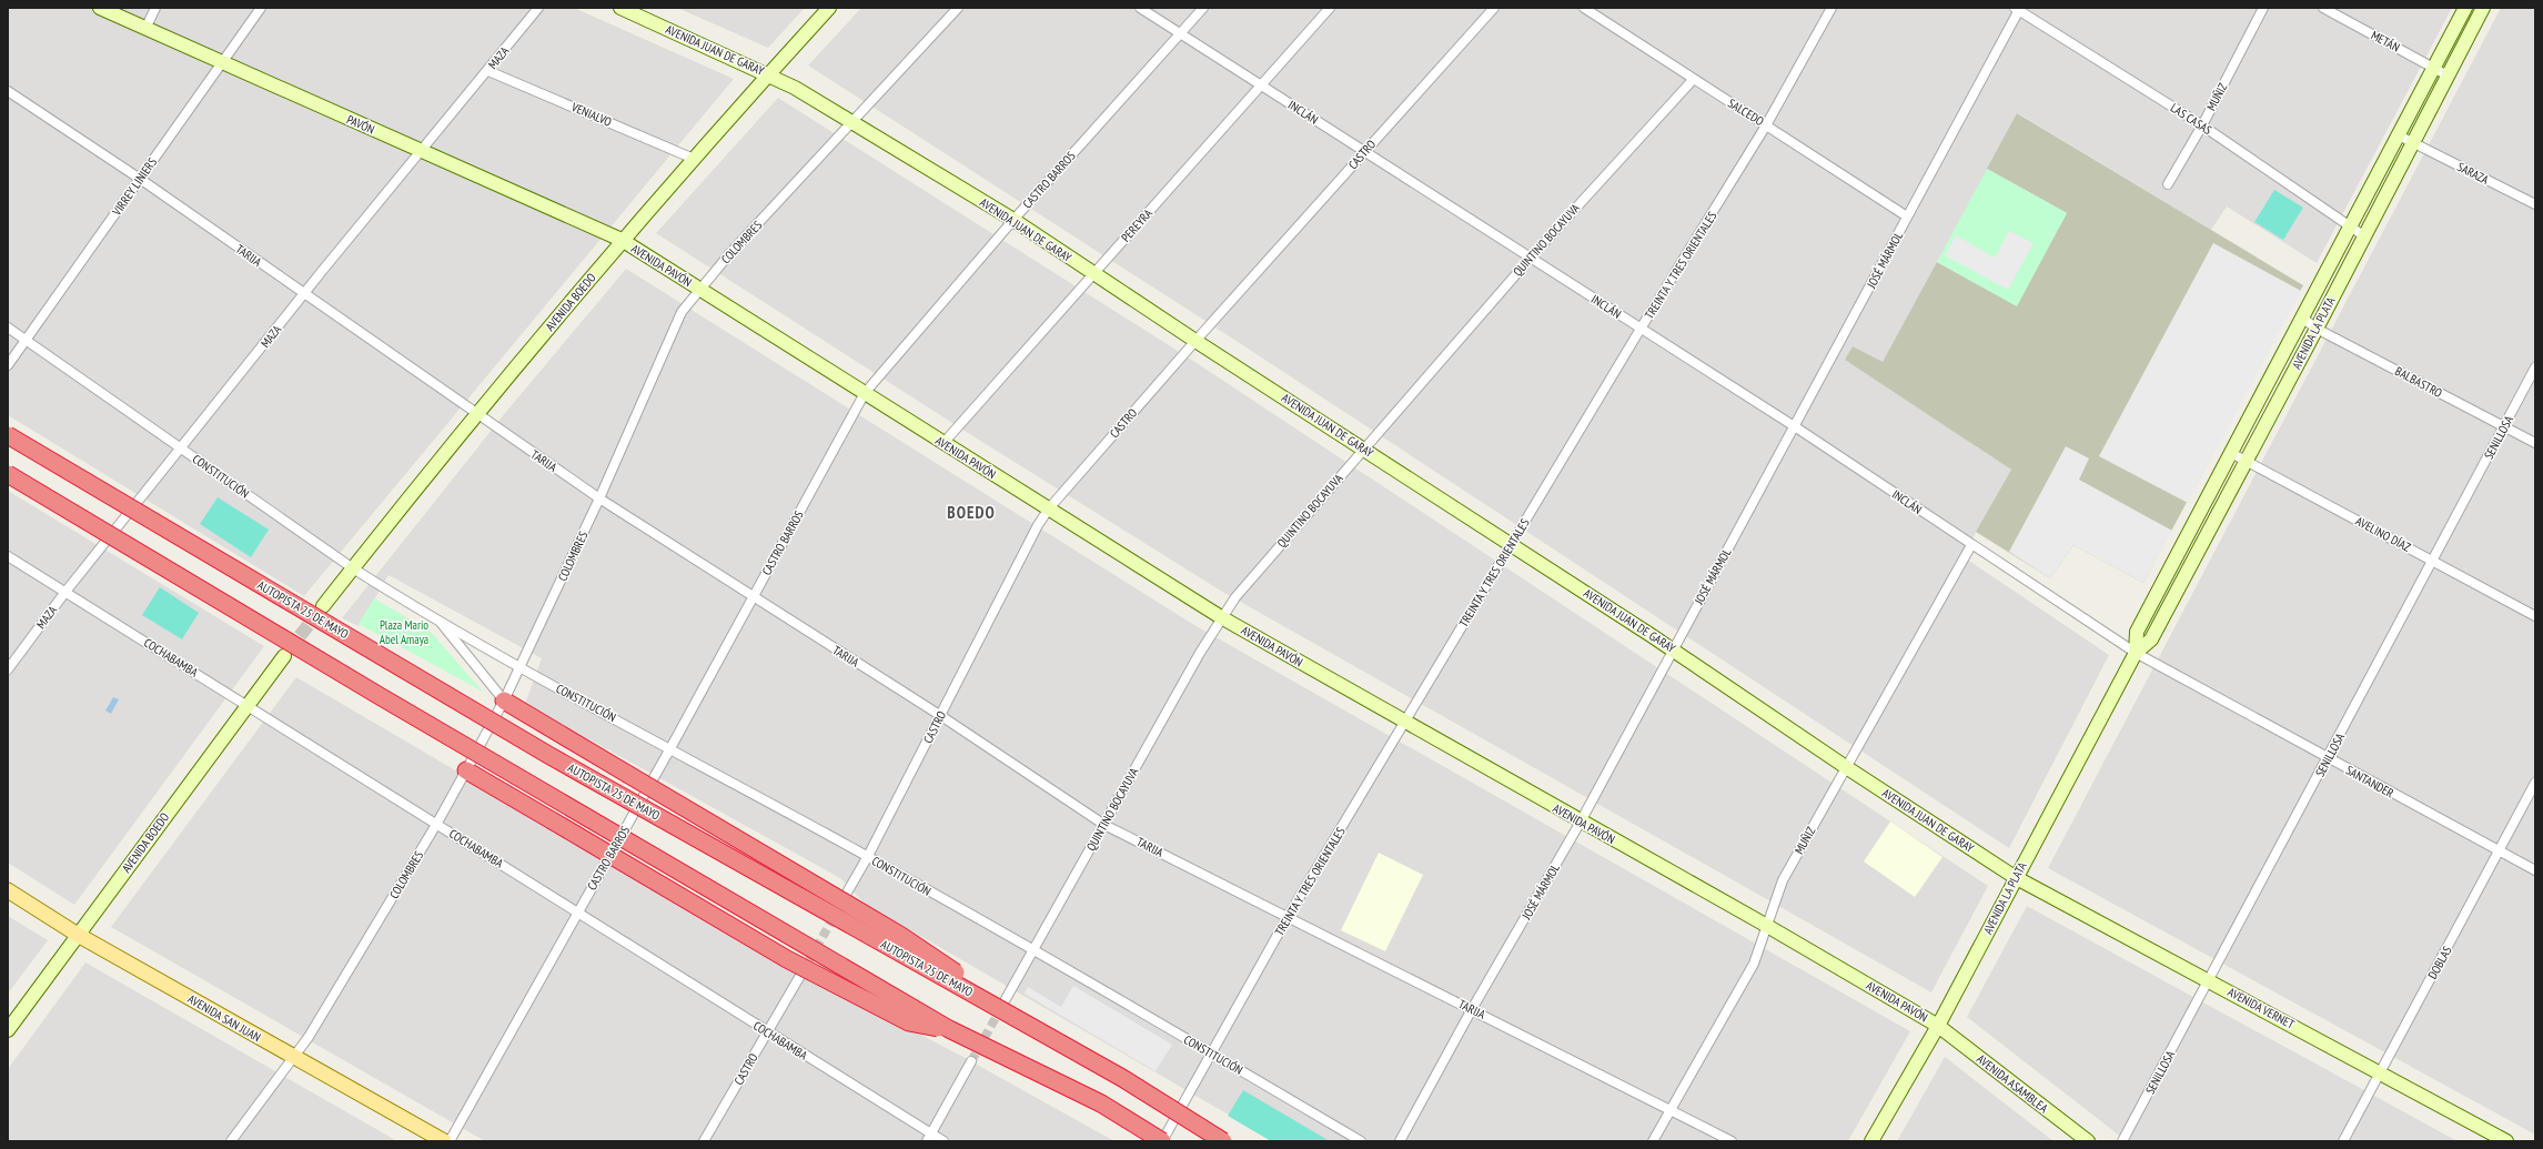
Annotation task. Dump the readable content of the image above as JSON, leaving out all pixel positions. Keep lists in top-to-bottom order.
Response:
{
  "streets": {
    "highway": ["AUTOPISTA 25 DE MAYO"],
    "main road": [
      "AVENIDA JUAN DE GARAY",
      "PAVÓN",
      "AVENIDA PAVÓN",
      "AVENIDA BOEDO",
      "AVENIDA LA PLATA",
      "AVENIDA VERNET",
      "AVENIDA SAN JUAN",
      "AVENIDA ASAMBLEA"
    ],
    "street": [
      "METÁN",
      "MAZA",
      "MUÑIZ",
      "INCLÁN",
      "SALCEDO",
      "VENIALVO",
      "LAS CASAS",
      "CASTRO",
      "SARAZA",
      "CASTRO BARROS",
      "VIRREY LINIERS",
      "PEREYRA",
      "QUINTINO BOCAYUVA",
      "COLOMBRES",
      "TARIJA",
      "JOSÉ MÁRMOL",
      "TREINTA Y TRES ORIENTALES",
      "BALBASTRO",
      "SENILLOSA",
      "CONSTITUCIÓN",
      "AVELINO DÍAZ",
      "COCHABAMBA",
      "SANTANDER",
      "DOBLAS"
    ]
  },
  "crossings": [
    ["METÁN", "AVENIDA LA PLATA"],
    ["AVENIDA JUAN DE GARAY", "MUÑIZ"],
    ["AVENIDA JUAN DE GARAY", "CASTRO"],
    ["AVENIDA JUAN DE GARAY", "CASTRO BARROS"],
    ["AVENIDA JUAN DE GARAY", "PEREYRA"],
    ["AVENIDA JUAN DE GARAY", "QUINTINO BOCAYUVA"],
    ["AVENIDA JUAN DE GARAY", "COLOMBRES"],
    ["AVENIDA JUAN DE GARAY", "JOSÉ MÁRMOL"],
    ["AVENIDA JUAN DE GARAY", "TREINTA Y TRES ORIENTALES"],
    ["AVENIDA JUAN DE GARAY", "AVENIDA BOEDO"],
    ["AVENIDA JUAN DE GARAY", "AVENIDA LA PLATA"],
    ["AVENIDA JUAN DE GARAY", "AVENIDA VERNET"],
    ["MAZA", "VENIALVO"],
    ["MAZA", "PAVÓN"],
    ["MAZA", "TARIJA"],
    ["MAZA", "CONSTITUCIÓN"],
    ["MAZA", "COCHABAMBA"],
    ["MUÑIZ", "INCLÁN"],
    ["MUÑIZ", "LAS CASAS"],
    ["MUÑIZ", "TARIJA"],
    ["MUÑIZ", "AVENIDA PAVÓN"],
    ["INCLÁN", "CASTRO"],
    ["INCLÁN", "CASTRO BARROS"],
    ["INCLÁN", "PEREYRA"],
    ["INCLÁN", "QUINTINO BOCAYUVA"],
    ["INCLÁN", "JOSÉ MÁRMOL"],
    ["INCLÁN", "TREINTA Y TRES ORIENTALES"],
    ["INCLÁN", "AVENIDA LA PLATA"],
    ["INCLÁN", "SANTANDER"],
    ["SALCEDO", "QUINTINO BOCAYUVA"],
    ["SALCEDO", "JOSÉ MÁRMOL"],
    ["SALCEDO", "TREINTA Y TRES ORIENTALES"],
    ["VENIALVO", "AVENIDA BOEDO"],
    ["LAS CASAS", "JOSÉ MÁRMOL"],
    ["LAS CASAS", "AVENIDA LA PLATA"],
    ["PAVÓN", "VIRREY LINIERS"],
    ["PAVÓN", "AVENIDA PAVÓN"],
    ["PAVÓN", "AVENIDA BOEDO"],
    ["CASTRO", "TARIJA"],
    ["CASTRO", "AVENIDA PAVÓN"],
    ["CASTRO", "CONSTITUCIÓN"],
    ["CASTRO", "COCHABAMBA"],
    ["SARAZA", "AVENIDA LA PLATA"],
    ["CASTRO BARROS", "TARIJA"],
    ["CASTRO BARROS", "AVENIDA PAVÓN"],
    ["CASTRO BARROS", "CONSTITUCIÓN"],
    ["CASTRO BARROS", "COCHABAMBA"],
    ["VIRREY LINIERS", "TARIJA"],
    ["VIRREY LINIERS", "CONSTITUCIÓN"],
    ["PEREYRA", "AVENIDA PAVÓN"],
    ["QUINTINO BOCAYUVA", "TARIJA"],
    ["QUINTINO BOCAYUVA", "AVENIDA PAVÓN"],
    ["QUINTINO BOCAYUVA", "CONSTITUCIÓN"],
    ["COLOMBRES", "TARIJA"],
    ["COLOMBRES", "AVENIDA PAVÓN"],
    ["COLOMBRES", "CONSTITUCIÓN"],
    ["COLOMBRES", "COCHABAMBA"],
    ["COLOMBRES", "AVENIDA SAN JUAN"],
    ["TARIJA", "JOSÉ MÁRMOL"],
    ["TARIJA", "TREINTA Y TRES ORIENTALES"],
    ["TARIJA", "AVENIDA BOEDO"],
    ["JOSÉ MÁRMOL", "AVENIDA PAVÓN"],
    ["AVENIDA PAVÓN", "TREINTA Y TRES ORIENTALES"],
    ["AVENIDA PAVÓN", "AVENIDA BOEDO"],
    ["AVENIDA PAVÓN", "AVENIDA LA PLATA"],
    ["AVENIDA PAVÓN", "AVENIDA ASAMBLEA"],
    ["TREINTA Y TRES ORIENTALES", "CONSTITUCIÓN"],
    ["AVENIDA BOEDO", "CONSTITUCIÓN"],
    ["AVENIDA BOEDO", "COCHABAMBA"],
    ["AVENIDA BOEDO", "AVENIDA SAN JUAN"],
    ["AVENIDA LA PLATA", "BALBASTRO"],
    ["AVENIDA LA PLATA", "AVELINO DÍAZ"],
    ["AVENIDA LA PLATA", "SANTANDER"],
    ["AVENIDA LA PLATA", "AVENIDA VERNET"],
    ["AVENIDA LA PLATA", "AVENIDA ASAMBLEA"],
    ["BALBASTRO", "SENILLOSA"],
    ["SENILLOSA", "AVELINO DÍAZ"],
    ["SENILLOSA", "SANTANDER"],
    ["SENILLOSA", "AVENIDA VERNET"],
    ["SANTANDER", "DOBLAS"],
    ["DOBLAS", "AVENIDA VERNET"]
  ],
  "districts": ["BOEDO"],
  "parks": ["Plaza Mario Abel Amaya"]
}
